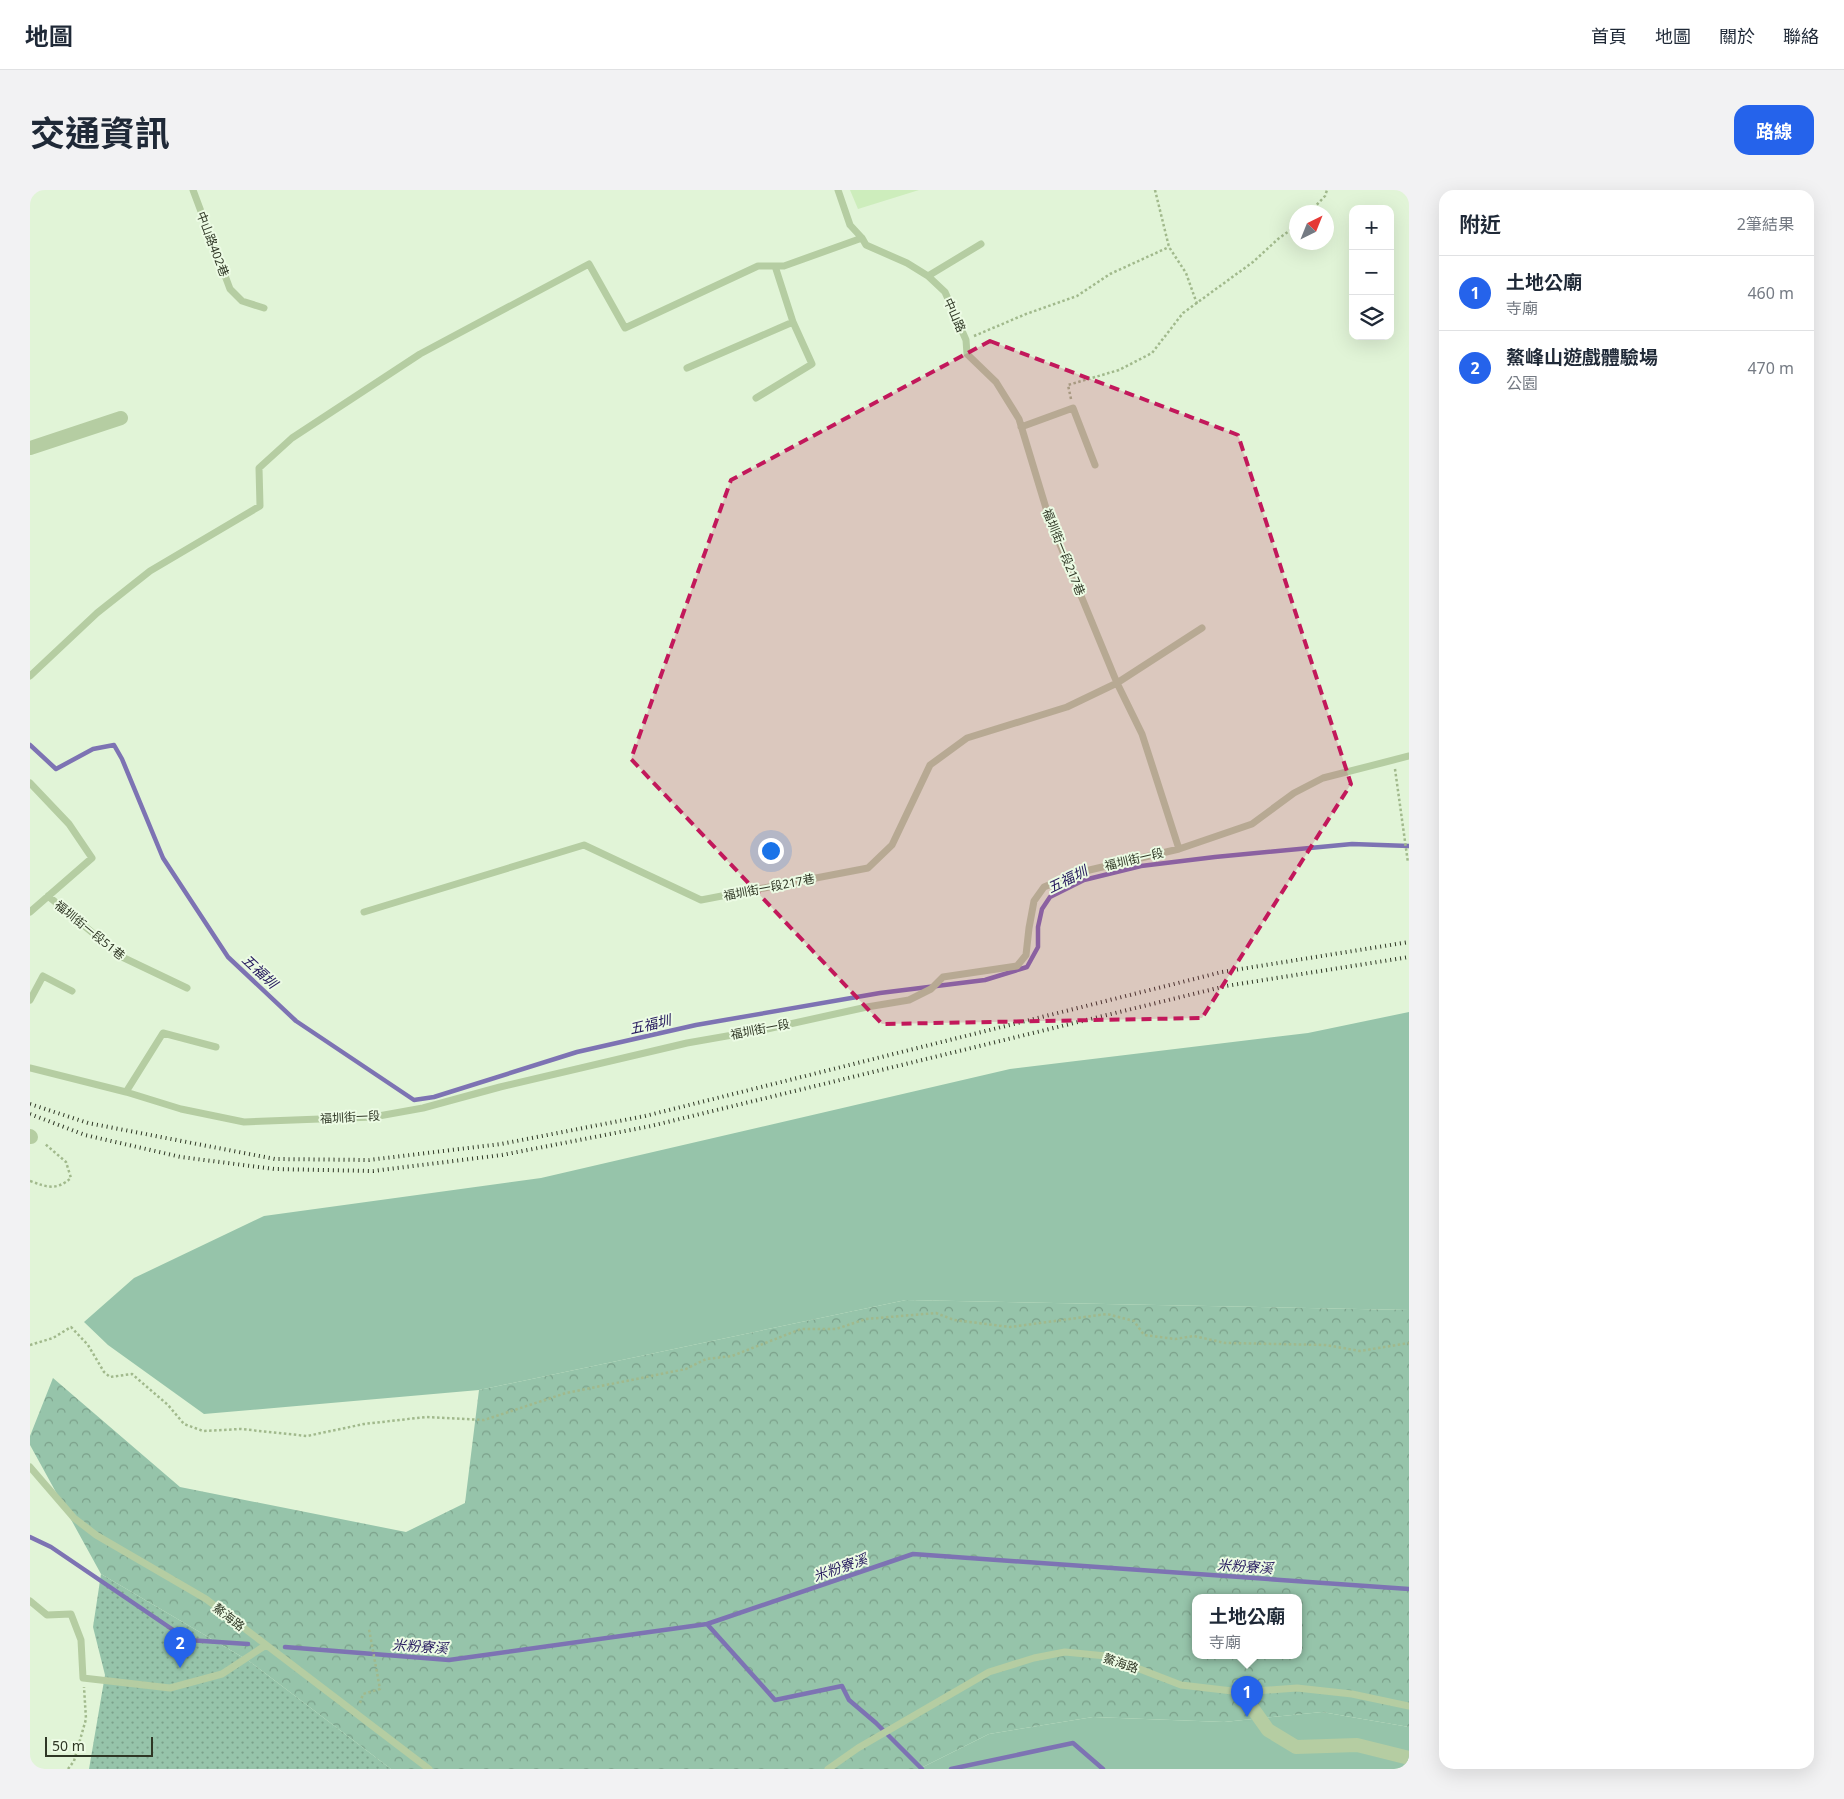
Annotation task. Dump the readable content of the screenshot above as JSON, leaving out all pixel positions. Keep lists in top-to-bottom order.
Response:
{
  "streets": {
    "lane": [
      "中山路402巷",
      "中山路",
      "福圳街一段217巷",
      "福圳街一段",
      "福圳街一段51巷",
      "鰲海路"
    ]
  },
  "crossings": [
    ["中山路", "福圳街一段217巷"],
    ["福圳街一段217巷", "福圳街一段"]
  ],
  "water": ["五福圳", "米粉寮溪"],
  "scale_bar": "50 m",
  "north": "top right",
  "page": {
    "header": "地圖",
    "nav": [
      "首頁",
      "地圖",
      "關於",
      "聯絡"
    ],
    "title": "交通資訊",
    "buttons": "路線",
    "heading": ["附近", "2筆結果"],
    "map_buttons": ["+", "−"],
    "list": [
      {
        "mark": "1",
        "name": "土地公廟",
        "note": "寺廟",
        "value": "460 m"
      },
      {
        "mark": "2",
        "name": "鰲峰山遊戲體驗場",
        "note": "公園",
        "value": "470 m"
      }
    ],
    "popup": ["土地公廟", "寺廟"],
    "pins": ["2", "1"],
    "scale": "50 m"
  }
}
